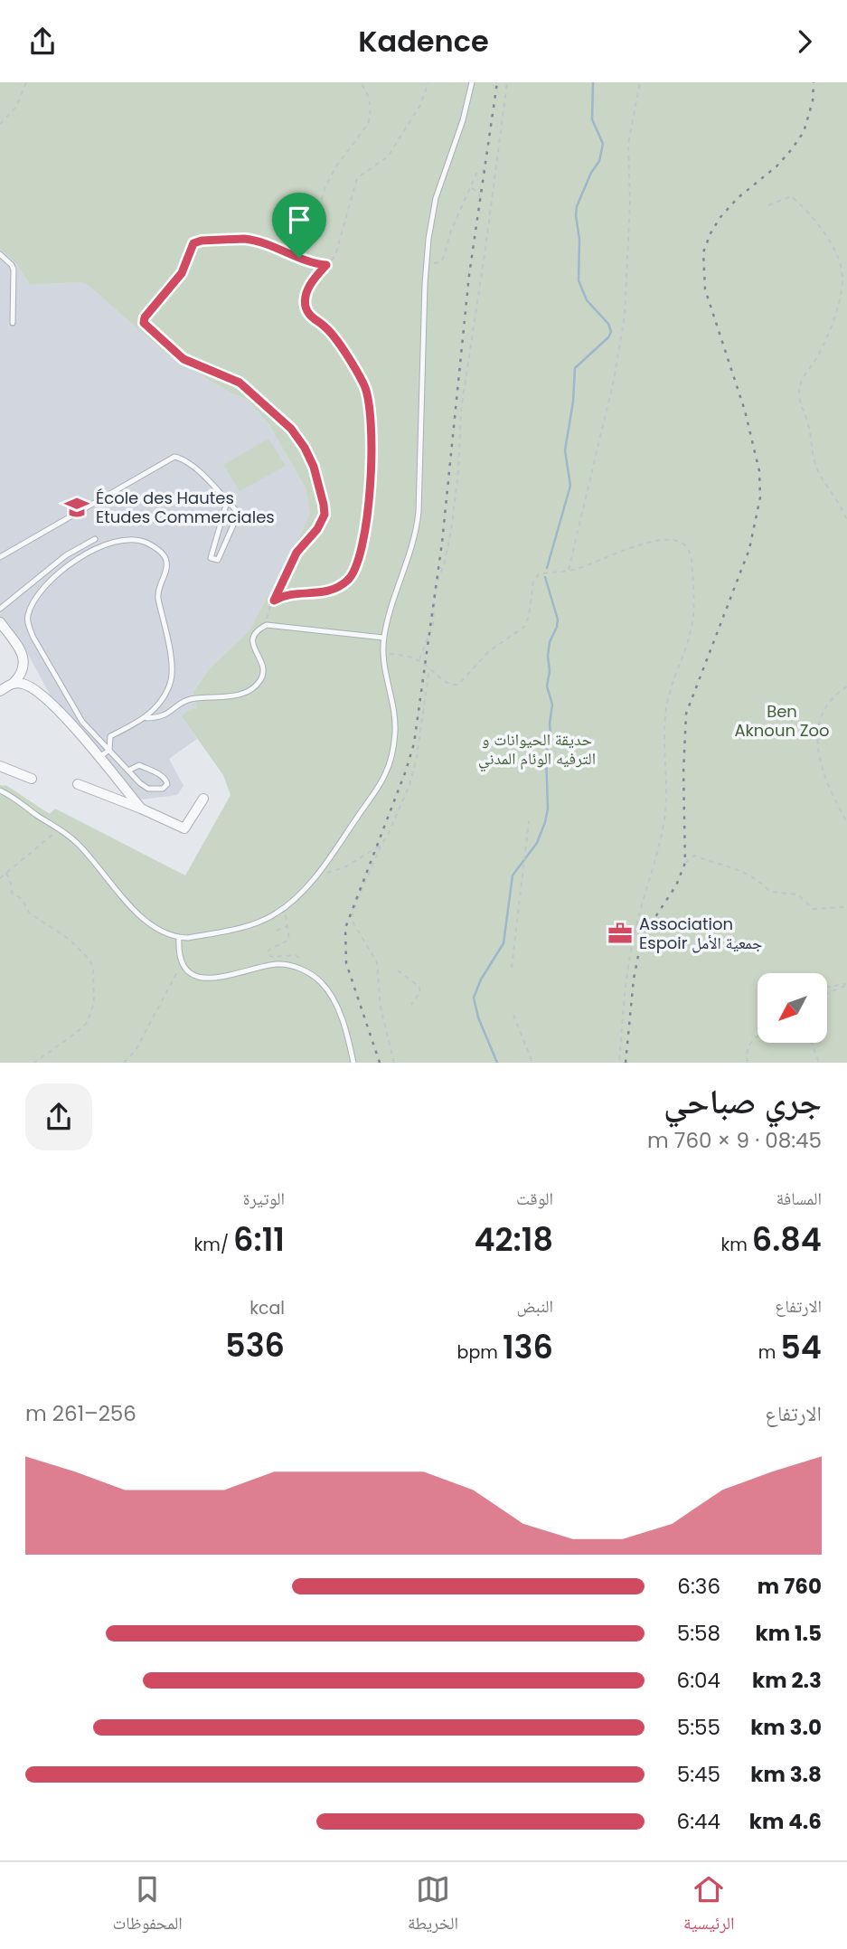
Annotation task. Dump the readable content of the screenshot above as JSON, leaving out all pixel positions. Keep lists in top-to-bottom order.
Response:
{
  "parks": ["Ben Aknoun Zoo", "حديقة الحيوانات و الترفيه الوئام المدني"],
  "places": {
    "school or university": ["École des Hautes Etudes Commerciales"],
    "office": ["Association Espoir جمعية الأمل"]
  },
  "north": "bottom left",
  "page": {
    "header": "Kadence",
    "heading": ["جري صباحي", "08:45 · 9 × 760 m"],
    "stats": [
      ["المسافة", "6.84 km"],
      ["الوقت", "42:18"],
      ["الوتيرة", "6:11 /km"],
      ["الارتفاع", "54 m"],
      ["النبض", "136 bpm"],
      ["kcal", "536"]
    ],
    "chart": ["الارتفاع", "256–261 m"],
    "list": [
      {
        "name": "760 m",
        "note": "6:36"
      },
      {
        "name": "1.5 km",
        "note": "5:58"
      },
      {
        "name": "2.3 km",
        "note": "6:04"
      },
      {
        "name": "3.0 km",
        "note": "5:55"
      },
      {
        "name": "3.8 km",
        "note": "5:45"
      },
      {
        "name": "4.6 km",
        "note": "6:44"
      }
    ],
    "tabs": ["الرئيسية", "الخريطة", "المحفوظات"]
  }
}
